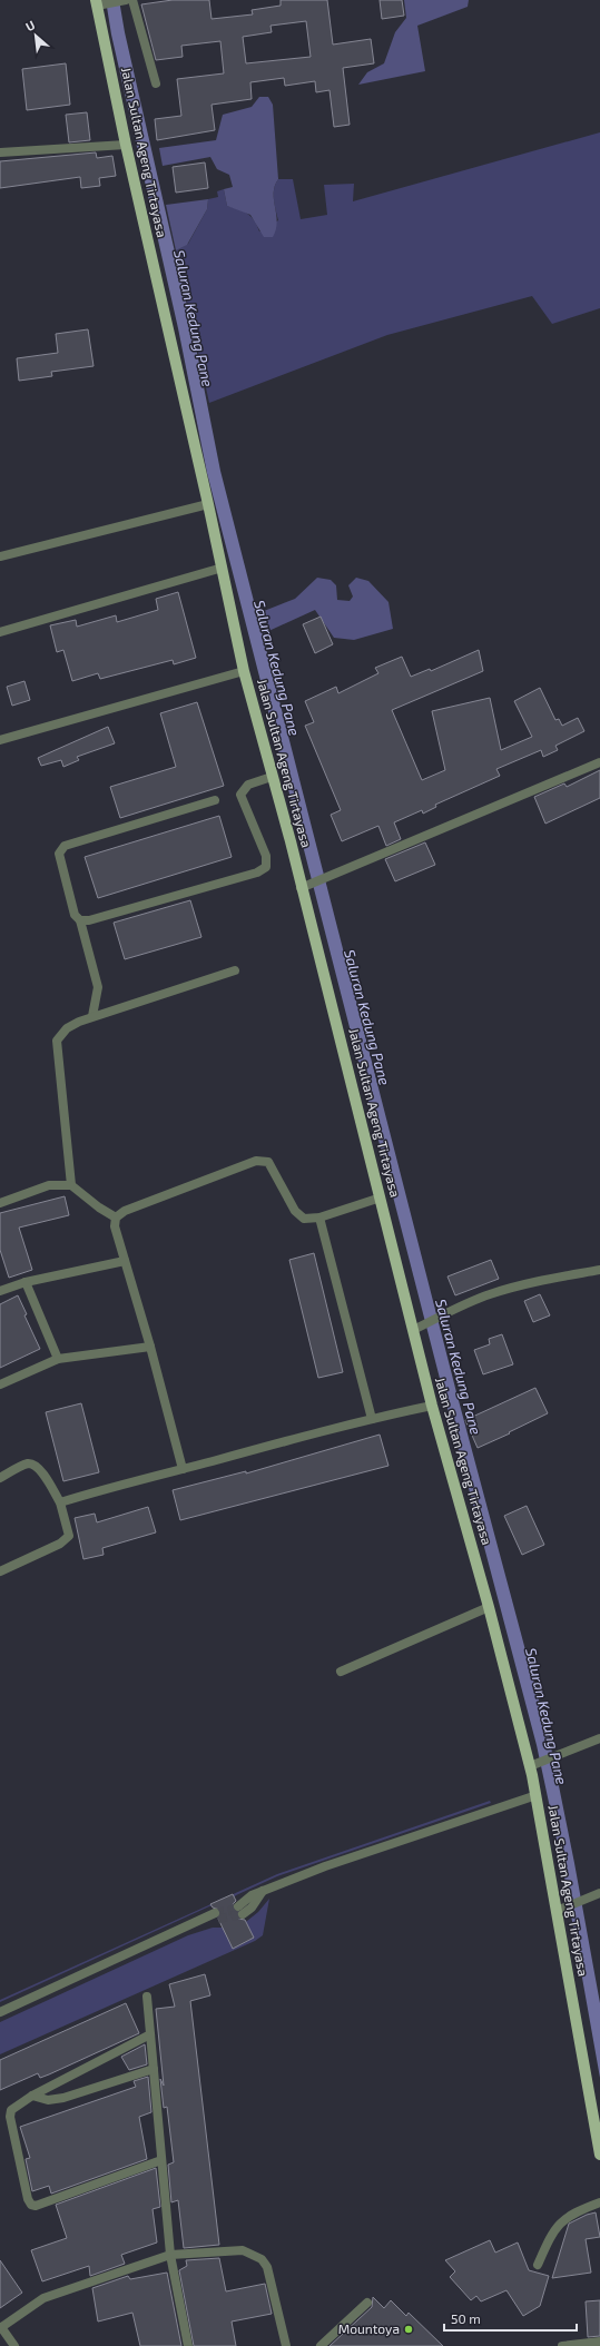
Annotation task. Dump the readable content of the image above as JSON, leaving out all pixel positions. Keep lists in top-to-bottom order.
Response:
{
  "streets": {
    "main road": ["Jalan Sultan Ageng Tirtayasa"]
  },
  "water": ["Saluran Kedung Pane"],
  "places": ["Mountoya"],
  "scale_bar": "50 m",
  "north": "top left"
}
